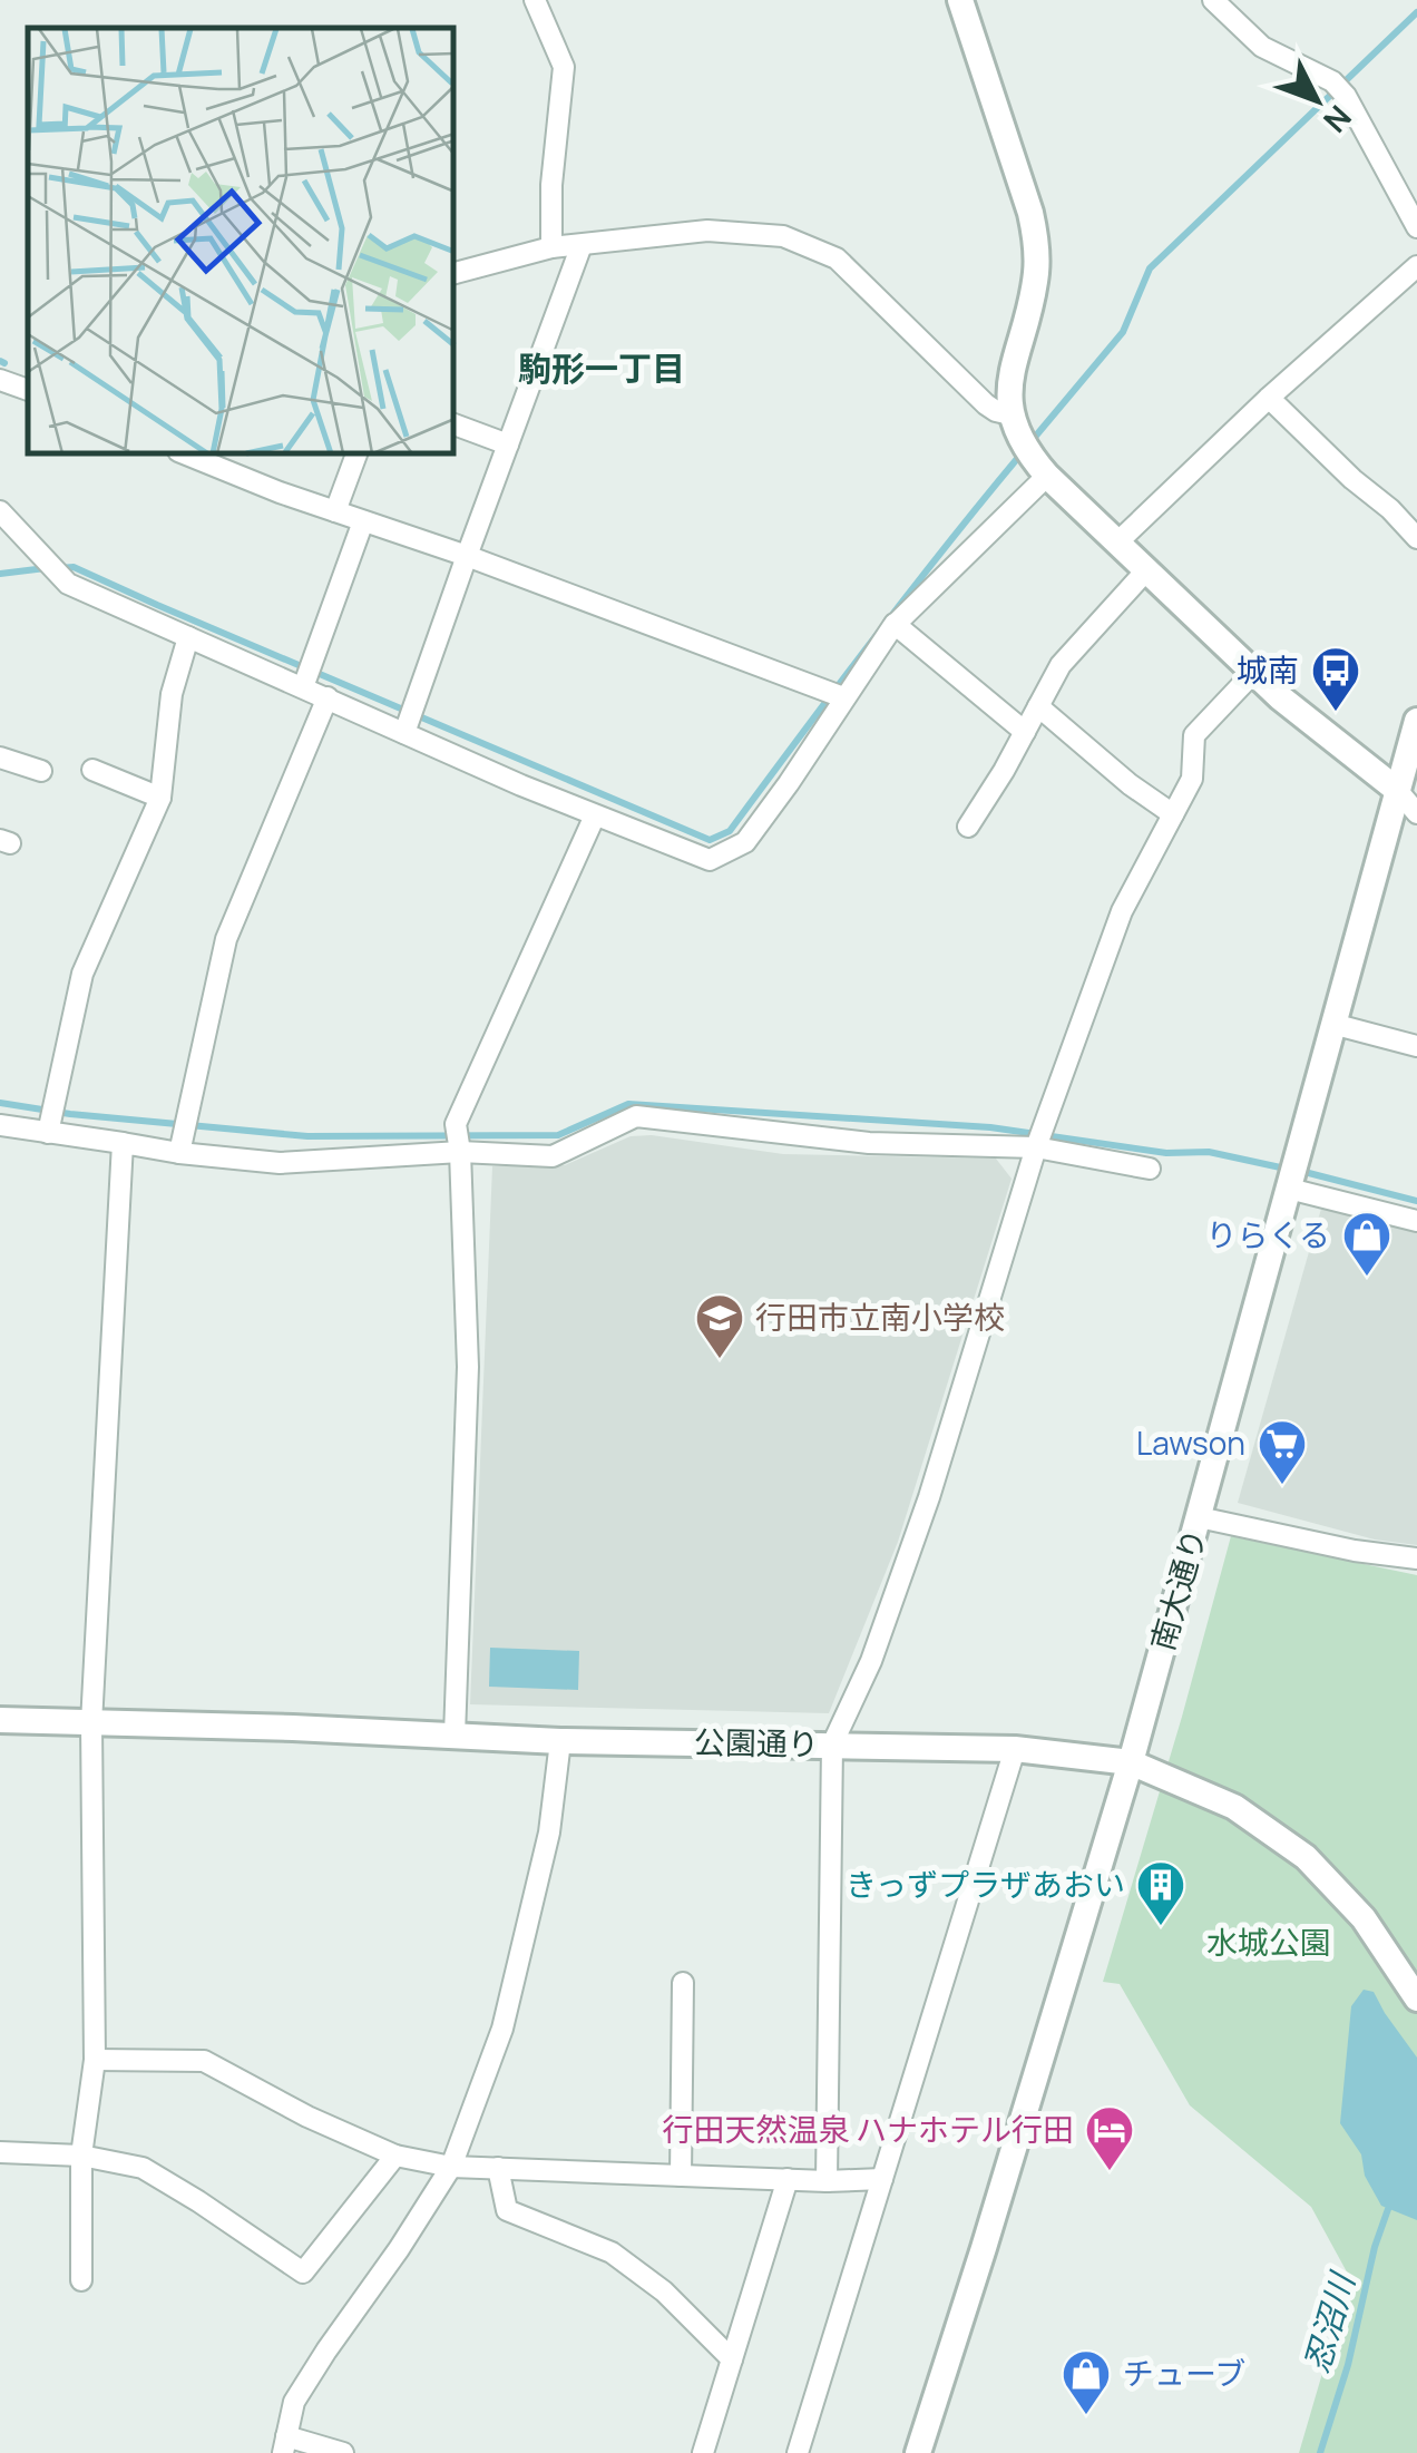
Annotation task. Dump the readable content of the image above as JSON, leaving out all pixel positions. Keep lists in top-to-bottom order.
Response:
{
  "streets": {
    "street": ["南大通り", "公園通り"]
  },
  "crossings": [
    ["南大通り", "公園通り"]
  ],
  "districts": ["駒形一丁目"],
  "water": ["忍沼川"],
  "parks": ["水城公園"],
  "places": {
    "bus stop": ["城南"],
    "shop": ["りらくる", "チューブ"],
    "school or university": ["行田市立南小学校"],
    "supermarket": ["Lawson"],
    "building": ["きっずプラザあおい"],
    "hotel": ["行田天然温泉 ハナホテル行田"]
  },
  "north": "bottom right"
}
